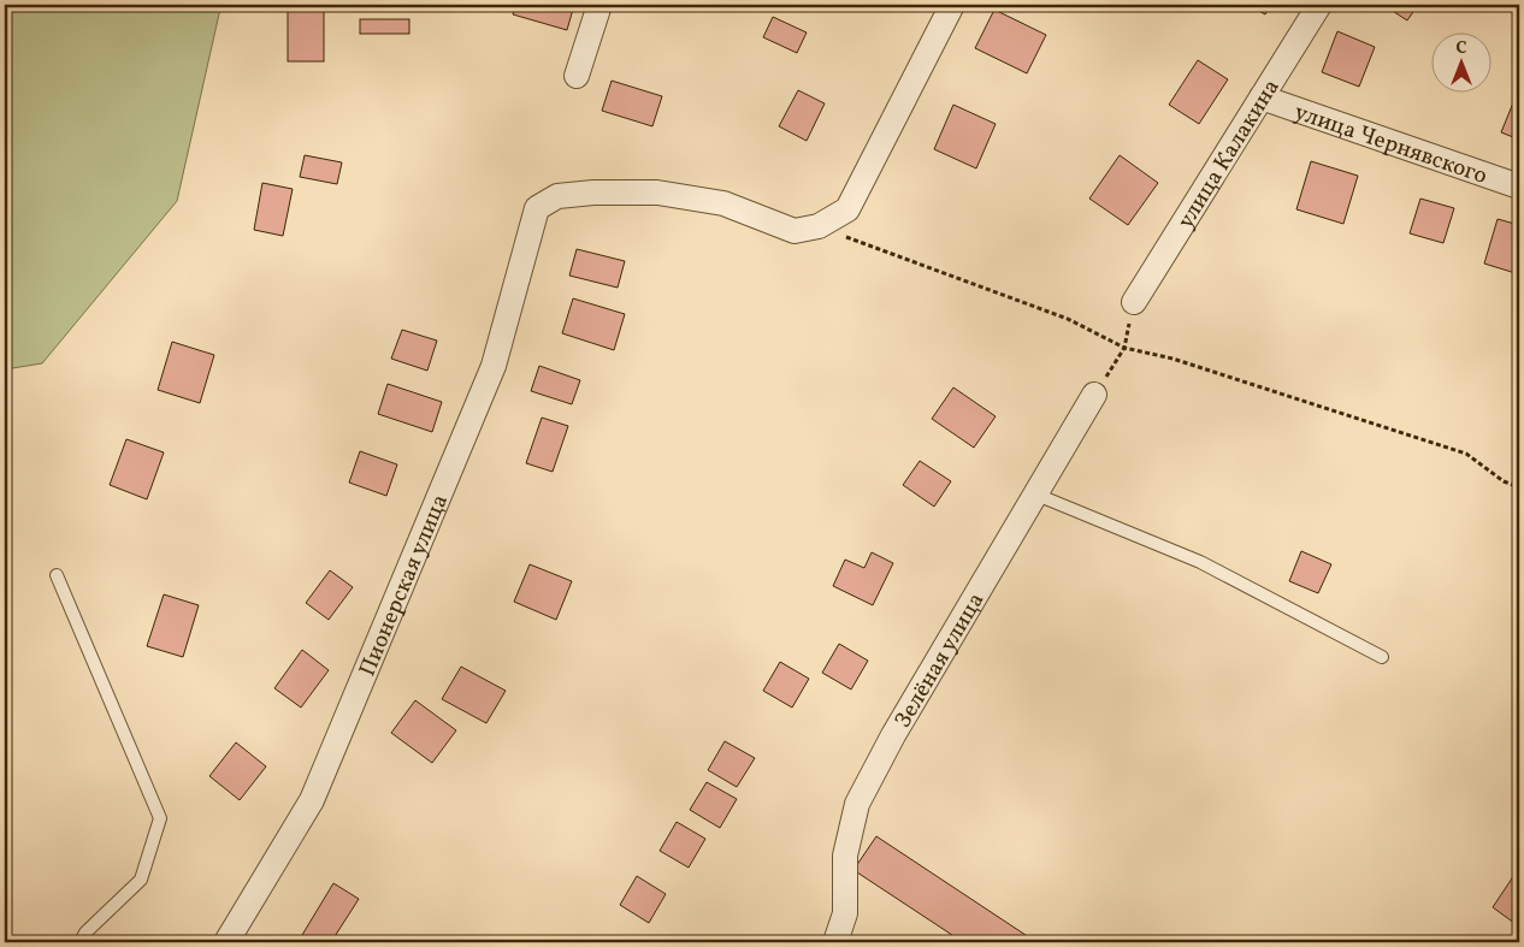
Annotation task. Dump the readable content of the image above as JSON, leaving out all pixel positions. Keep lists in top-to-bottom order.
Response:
{
  "streets": {
    "street": [
      "улица Чернявского",
      "улица Калакина",
      "Пионерская улица",
      "Зелёная улица"
    ]
  },
  "crossings": [
    ["улица Чернявского", "улица Калакина"]
  ],
  "north": "top"
}
